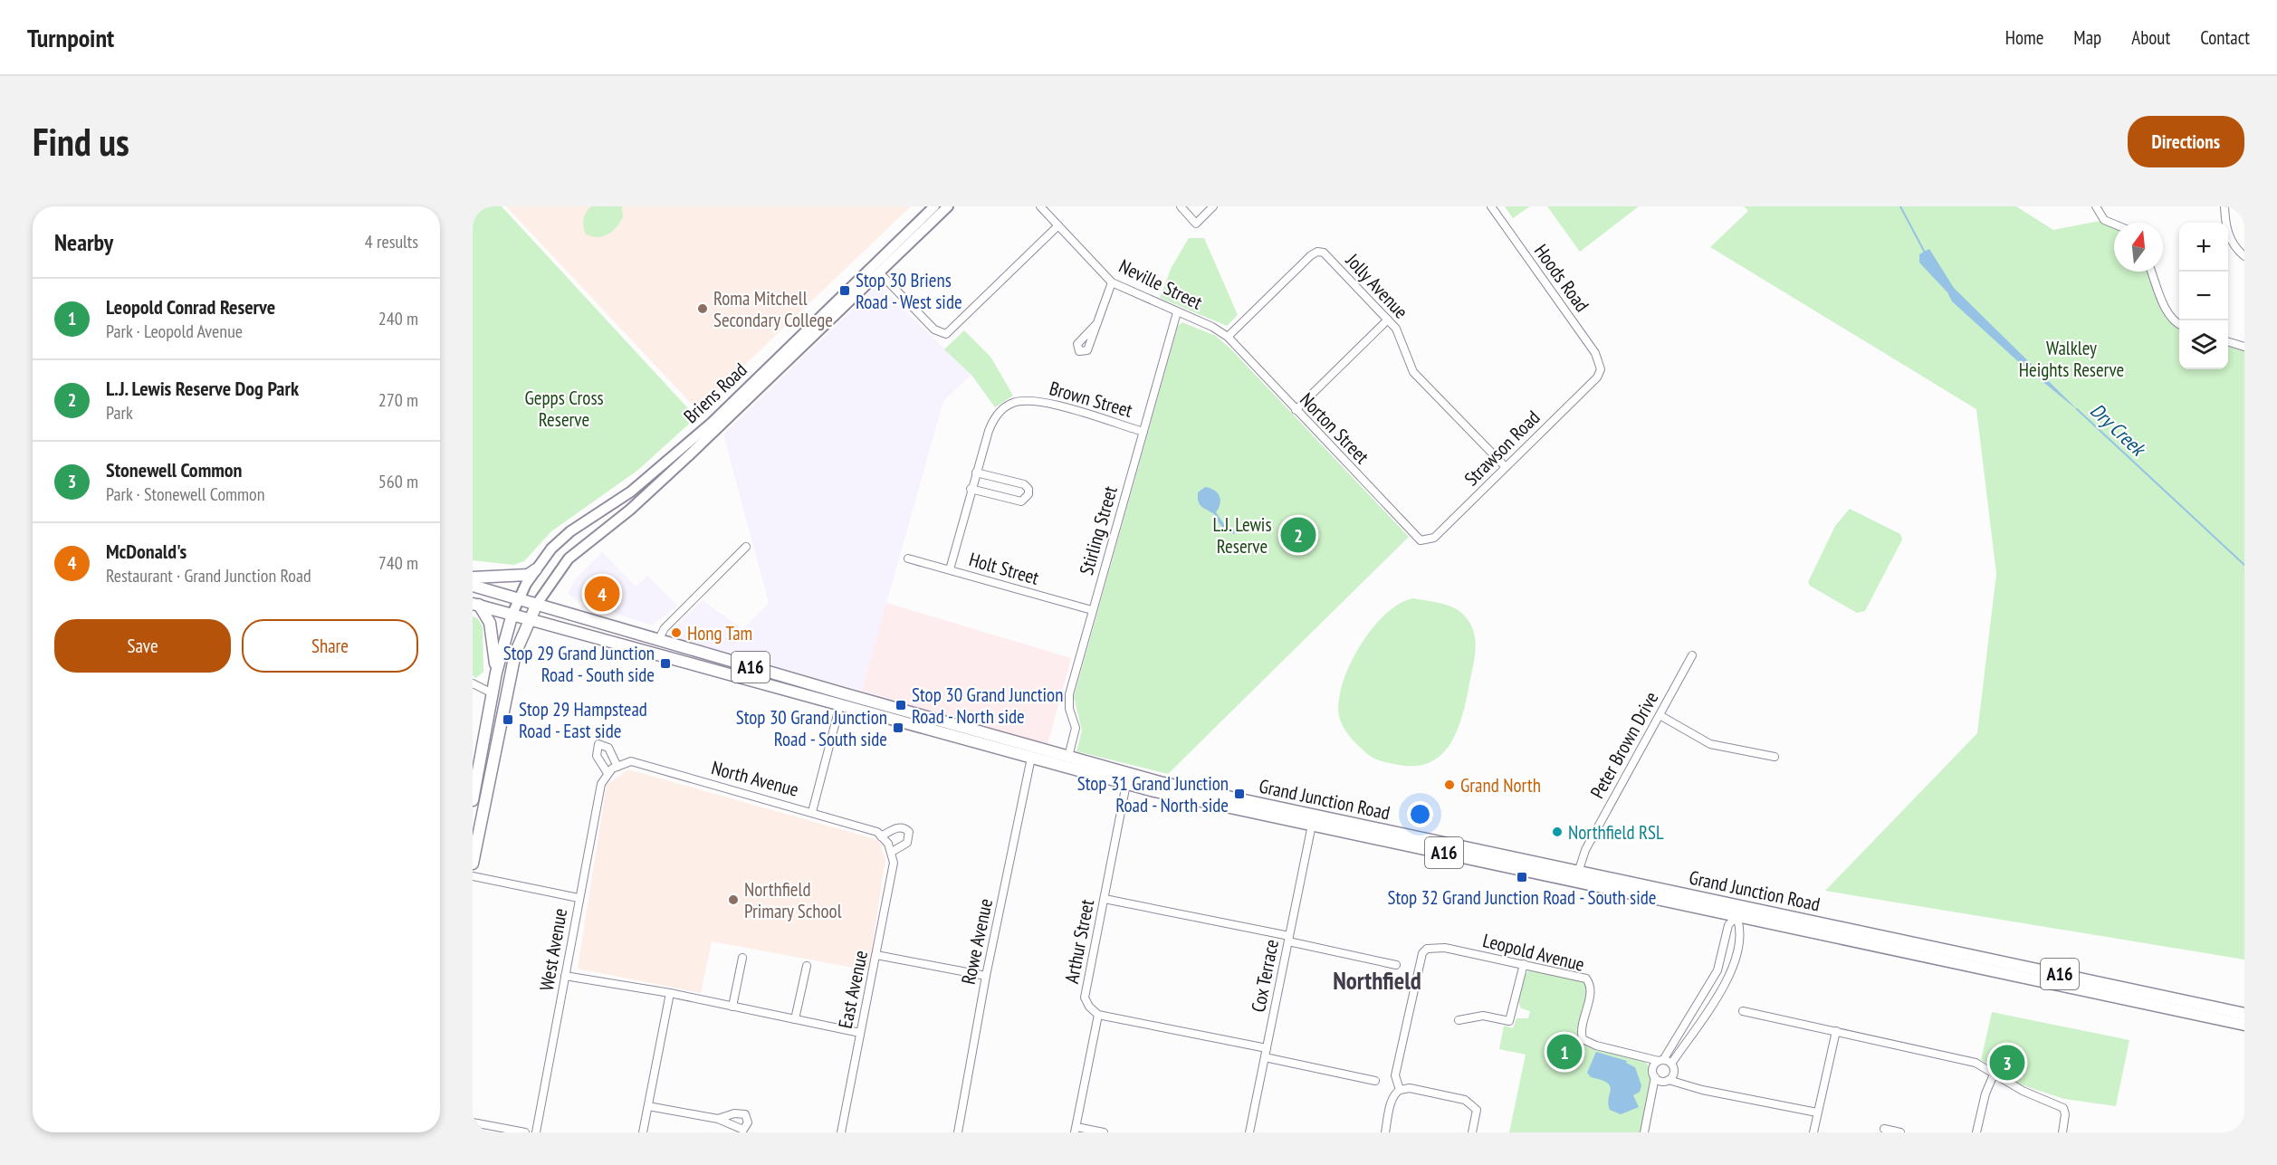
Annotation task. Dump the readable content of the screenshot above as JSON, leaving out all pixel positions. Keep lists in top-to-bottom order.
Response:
{
  "streets": {
    "highway": ["A16", "Grand Junction Road"],
    "main road": ["Briens Road"],
    "street": [
      "Hoods Road",
      "Neville Street",
      "Jolly Avenue",
      "Brown Street",
      "Norton Street",
      "Strawson Road",
      "Stirling Street",
      "Holt Street",
      "Peter Brown Drive",
      "North Avenue",
      "Rowe Avenue",
      "Arthur Street",
      "West Avenue",
      "Leopold Avenue",
      "Cox Terrace",
      "East Avenue"
    ]
  },
  "crossings": [
    ["Hoods Road", "Strawson Road"],
    ["Neville Street", "Jolly Avenue"],
    ["Neville Street", "Norton Street"],
    ["Neville Street", "Stirling Street"],
    ["Jolly Avenue", "Norton Street"],
    ["Jolly Avenue", "Strawson Road"],
    ["Briens Road", "Grand Junction Road"],
    ["Brown Street", "Stirling Street"],
    ["Brown Street", "Holt Street"],
    ["Norton Street", "Strawson Road"],
    ["Stirling Street", "Holt Street"],
    ["Stirling Street", "Grand Junction Road"],
    ["Peter Brown Drive", "Grand Junction Road"],
    ["North Avenue", "West Avenue"],
    ["North Avenue", "East Avenue"],
    ["Grand Junction Road", "Rowe Avenue"],
    ["Grand Junction Road", "Arthur Street"],
    ["Grand Junction Road", "Cox Terrace"]
  ],
  "districts": ["Northfield"],
  "water": ["Dry Creek"],
  "parks": ["Walkley Heights Reserve", "Gepps Cross Reserve", "L.J. Lewis Reserve"],
  "places": {
    "transit": [
      "Stop 30 Briens Road - West side",
      "Stop 29 Grand Junction Road - South side",
      "Stop 30 Grand Junction Road - North side",
      "Stop 29 Hampstead Road - East side",
      "Stop 30 Grand Junction Road - South side",
      "Stop 31 Grand Junction Road - North side",
      "Stop 32 Grand Junction Road - South side"
    ],
    "other": [
      "Roma Mitchell Secondary College",
      "Hong Tam",
      "Grand North",
      "Northfield RSL",
      "Northfield Primary School"
    ]
  },
  "north": "top",
  "page": {
    "header": "Turnpoint",
    "nav": [
      "Home",
      "Map",
      "About",
      "Contact"
    ],
    "buttons": [
      "Directions",
      ["Save", "Share"]
    ],
    "title": "Find us",
    "heading": ["Nearby", "4 results"],
    "map_buttons": ["+", "−"],
    "list": [
      {
        "mark": "1",
        "name": "Leopold Conrad Reserve",
        "note": "Park · Leopold Avenue",
        "value": "240 m"
      },
      {
        "mark": "2",
        "name": "L.J. Lewis Reserve Dog Park",
        "note": "Park",
        "value": "270 m"
      },
      {
        "mark": "3",
        "name": "Stonewell Common",
        "note": "Park · Stonewell Common",
        "value": "560 m"
      },
      {
        "mark": "4",
        "name": "McDonald's",
        "note": "Restaurant · Grand Junction Road",
        "value": "740 m"
      }
    ],
    "pins": [
      "2",
      "4",
      "1",
      "3"
    ]
  }
}
